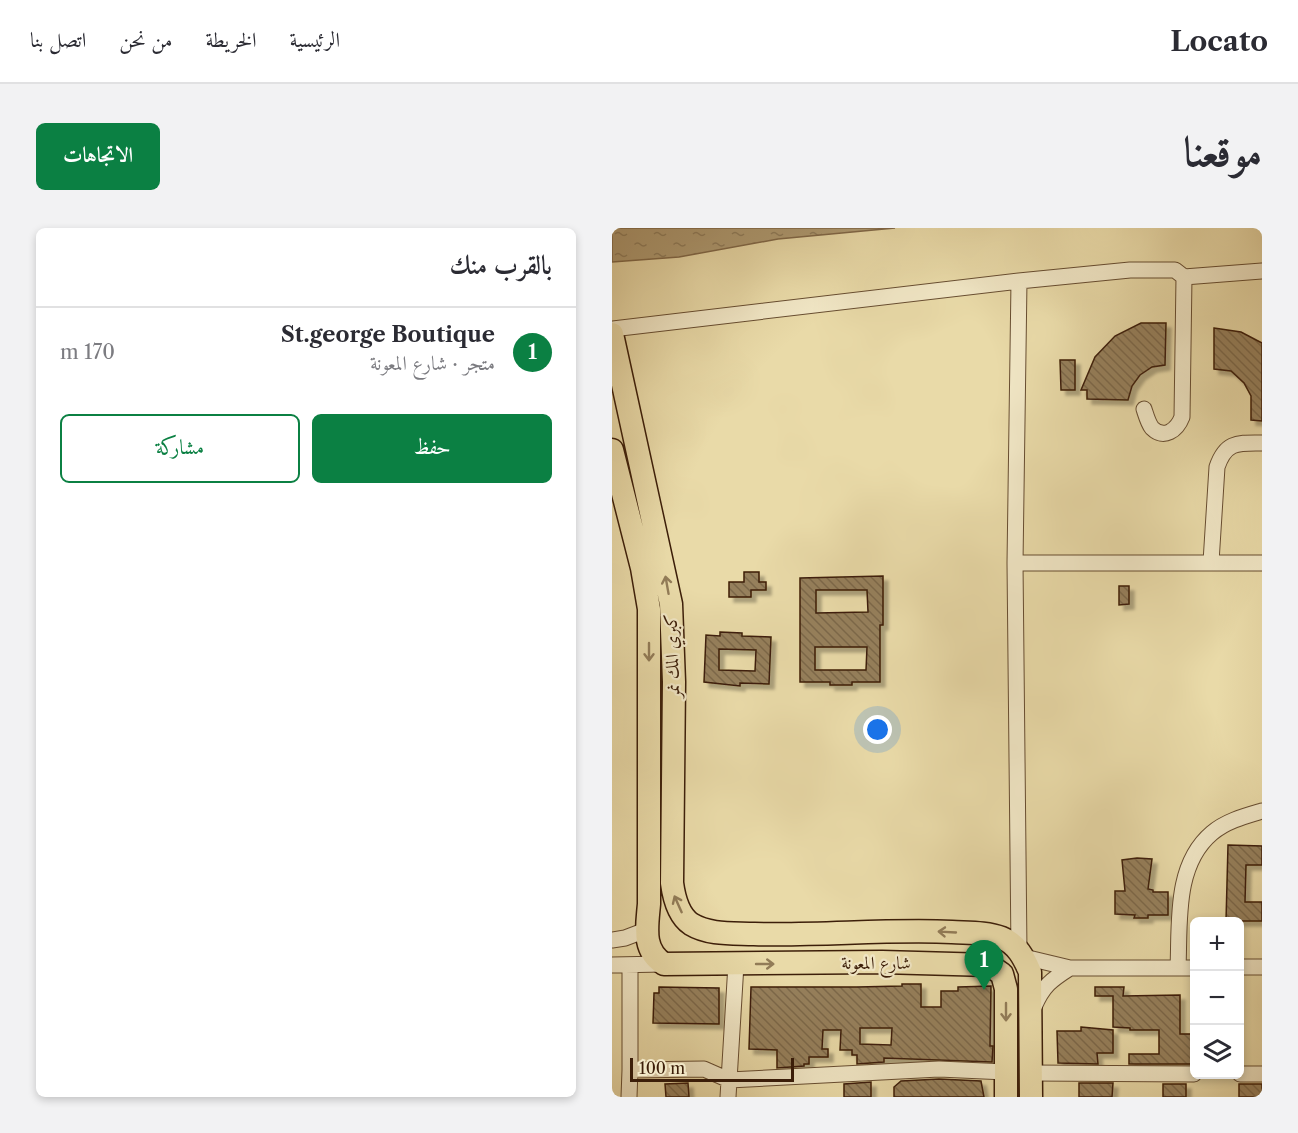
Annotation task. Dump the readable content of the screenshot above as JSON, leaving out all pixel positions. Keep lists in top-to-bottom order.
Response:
{
  "streets": {
    "highway": ["كبري المك نمر", "شارع المعونة"]
  },
  "crossings": [
    ["كبري المك نمر", "شارع المعونة"]
  ],
  "scale_bar": "100 m",
  "page": {
    "header": "Locato",
    "nav": [
      "الرئيسية",
      "الخريطة",
      "من نحن",
      "اتصل بنا"
    ],
    "title": "موقعنا",
    "buttons": [
      "الاتجاهات",
      ["حفظ", "مشاركة"]
    ],
    "heading": "بالقرب منك",
    "list": [
      {
        "mark": "1",
        "name": "St.george Boutique",
        "note": "متجر · شارع المعونة",
        "value": "170 m"
      }
    ],
    "map_buttons": ["+", "−"],
    "pins": "1",
    "scale": "100 m"
  }
}
